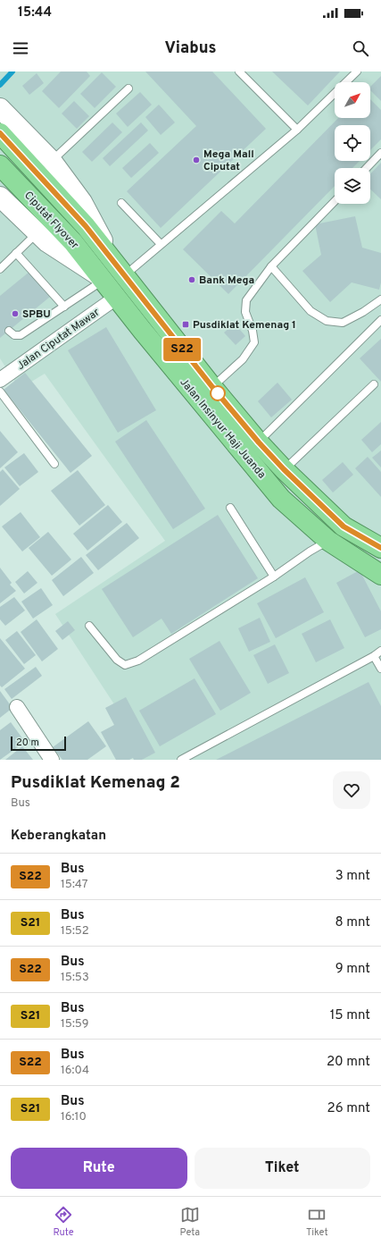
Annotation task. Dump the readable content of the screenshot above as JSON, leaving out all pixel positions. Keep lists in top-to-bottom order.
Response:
{
  "streets": {
    "highway": ["Ciputat Flyover", "Jalan Insinyur Haji Juanda"],
    "street": ["Jalan Ciputat Mawar"]
  },
  "crossings": [
    ["Ciputat Flyover", "Jalan Insinyur Haji Juanda"],
    ["Jalan Ciputat Mawar", "Jalan Insinyur Haji Juanda"]
  ],
  "places": {
    "other": ["Mega Mall Ciputat", "Bank Mega", "SPBU"],
    "transit": ["Pusdiklat Kemenag 1"]
  },
  "lines": ["bus line S22"],
  "scale_bar": "20 m",
  "north": "top right",
  "page": {
    "status": "15:44",
    "header": "Viabus",
    "on_map": "S22",
    "scale": "20 m",
    "heading": [
      ["Pusdiklat Kemenag 2", "Bus"],
      "Keberangkatan"
    ],
    "list": [
      {
        "mark": "S22",
        "name": "Bus",
        "note": "15:47",
        "value": "3 mnt"
      },
      {
        "mark": "S21",
        "name": "Bus",
        "note": "15:52",
        "value": "8 mnt"
      },
      {
        "mark": "S22",
        "name": "Bus",
        "note": "15:53",
        "value": "9 mnt"
      },
      {
        "mark": "S21",
        "name": "Bus",
        "note": "15:59",
        "value": "15 mnt"
      },
      {
        "mark": "S22",
        "name": "Bus",
        "note": "16:04",
        "value": "20 mnt"
      },
      {
        "mark": "S21",
        "name": "Bus",
        "note": "16:10",
        "value": "26 mnt"
      }
    ],
    "buttons": ["Rute", "Tiket"],
    "tabs": ["Rute", "Peta", "Tiket"]
  }
}
